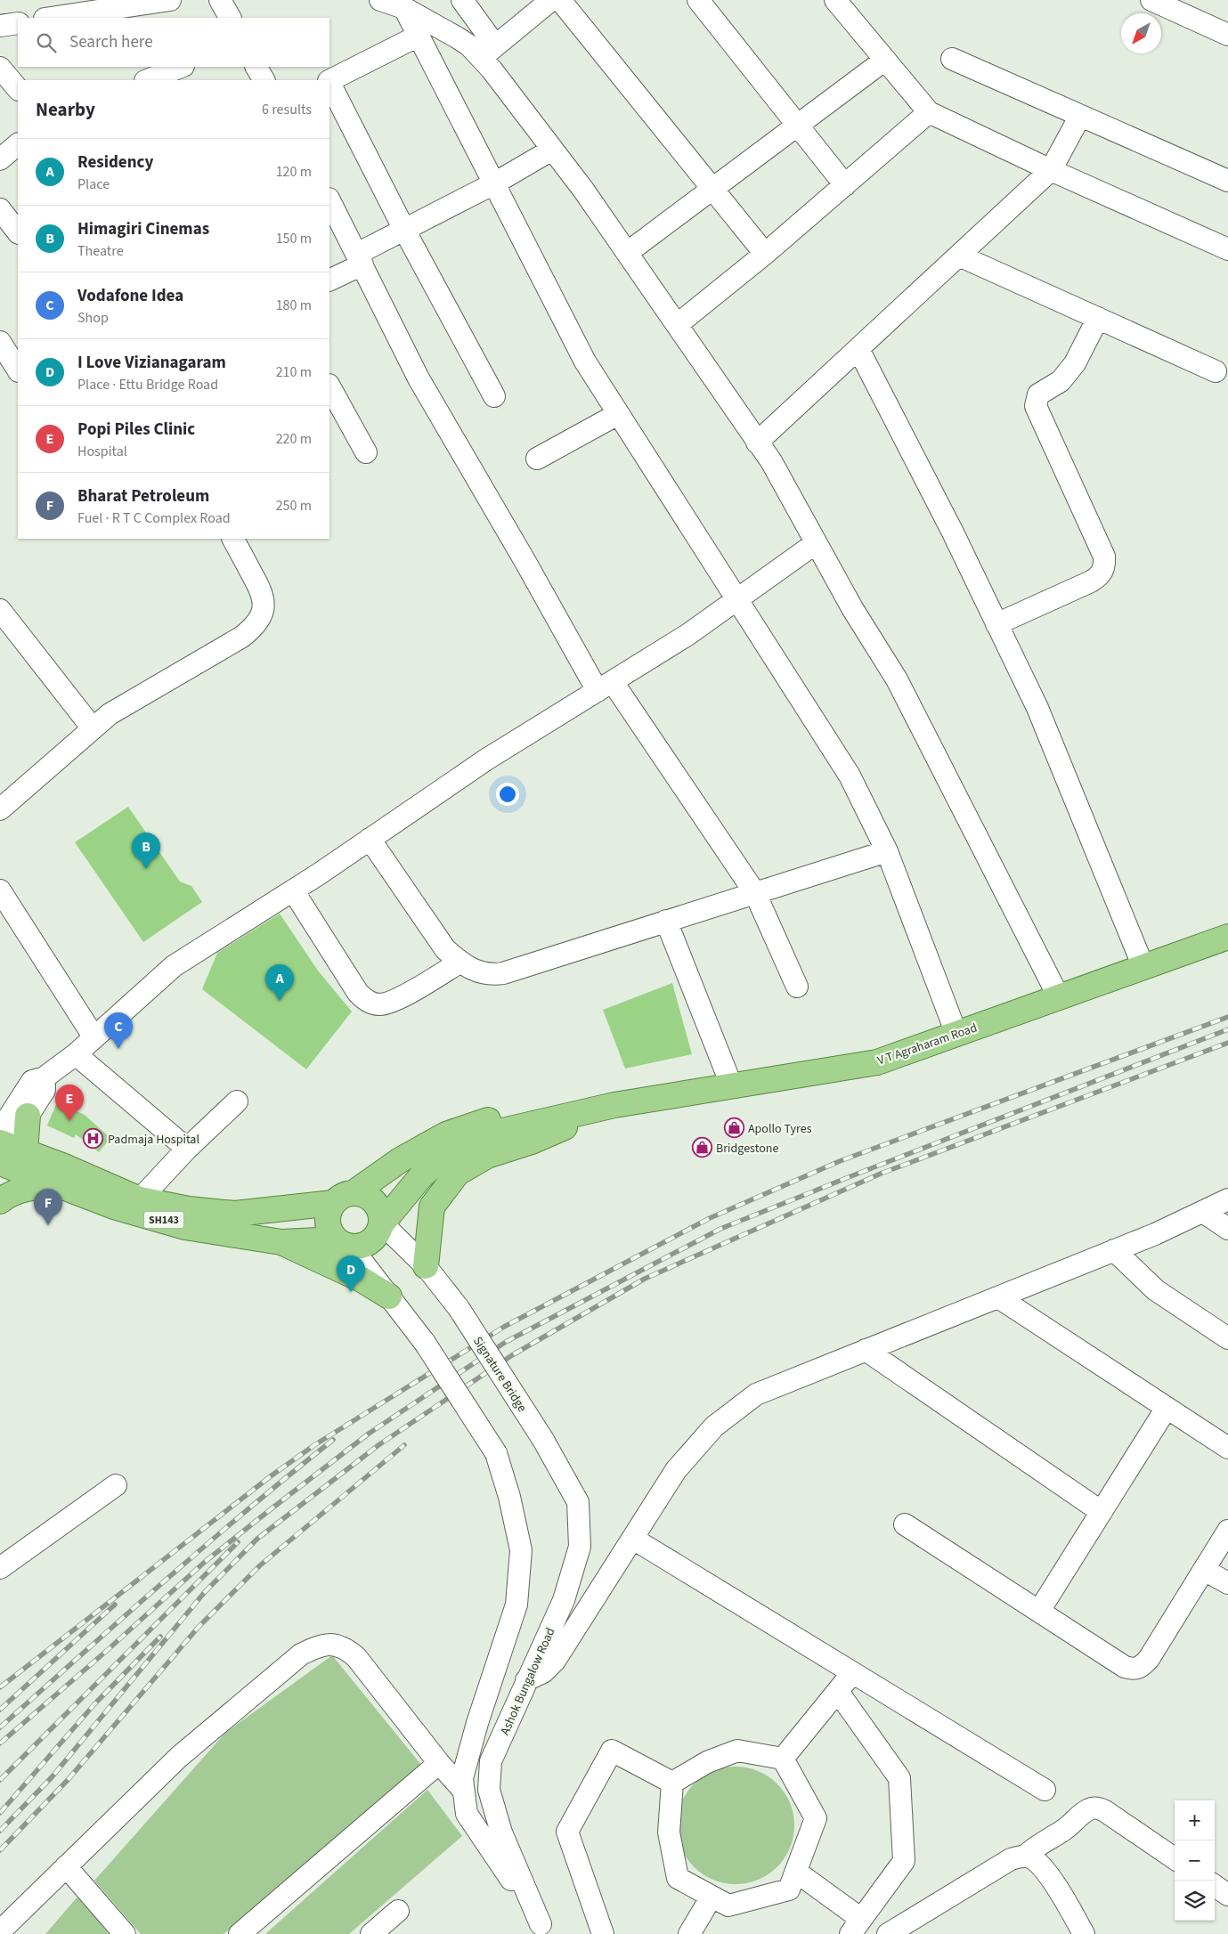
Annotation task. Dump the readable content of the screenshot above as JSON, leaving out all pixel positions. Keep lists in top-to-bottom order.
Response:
{
  "streets": {
    "main road": ["V T Agraharam Road", "SH143"],
    "street": ["Signature Bridge", "Ashok Bungalow Road"]
  },
  "crossings": [
    ["SH143", "Signature Bridge"],
    ["SH143", "Ashok Bungalow Road"],
    ["Signature Bridge", "Ashok Bungalow Road"]
  ],
  "places": {
    "shop": ["Apollo Tyres", "Bridgestone"],
    "hospital": ["Padmaja Hospital"]
  },
  "north": "bottom left",
  "page": {
    "search": "Search here",
    "heading": ["Nearby", "6 results"],
    "list": [
      {
        "mark": "A",
        "name": "Residency",
        "note": "Place",
        "value": "120 m"
      },
      {
        "mark": "B",
        "name": "Himagiri Cinemas",
        "note": "Theatre",
        "value": "150 m"
      },
      {
        "mark": "C",
        "name": "Vodafone Idea",
        "note": "Shop",
        "value": "180 m"
      },
      {
        "mark": "D",
        "name": "I Love Vizianagaram",
        "note": "Place · Ettu Bridge Road",
        "value": "210 m"
      },
      {
        "mark": "E",
        "name": "Popi Piles Clinic",
        "note": "Hospital",
        "value": "220 m"
      },
      {
        "mark": "F",
        "name": "Bharat Petroleum",
        "note": "Fuel · R T C Complex Road",
        "value": "250 m"
      }
    ],
    "pins": [
      "B",
      "A",
      "C",
      "E",
      "F",
      "D"
    ],
    "map_buttons": ["+", "−"]
  }
}
